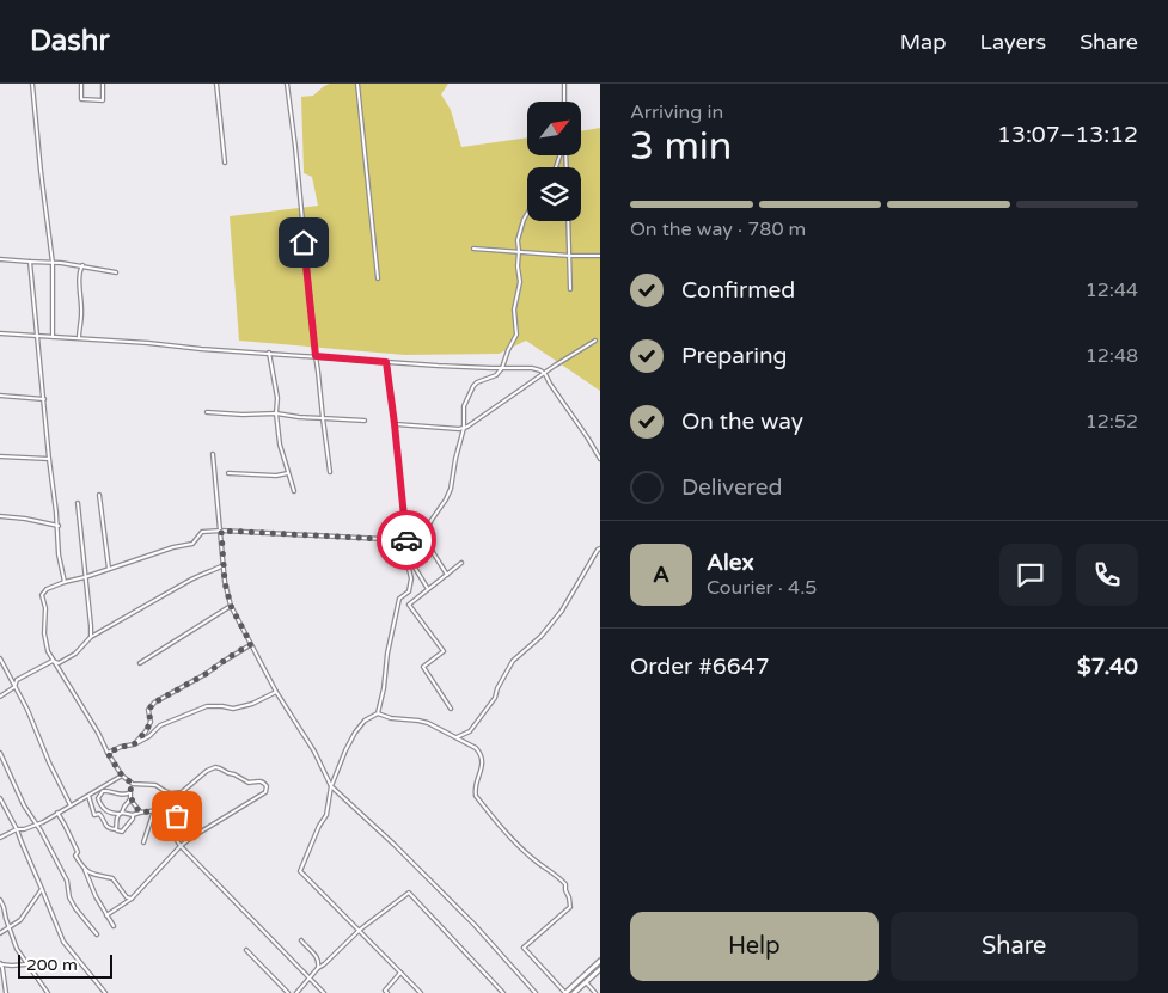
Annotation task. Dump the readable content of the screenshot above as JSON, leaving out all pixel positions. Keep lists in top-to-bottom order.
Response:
{
  "scale_bar": "200 m",
  "north": "top right",
  "page": {
    "header": "Dashr",
    "nav": ["Map", "Layers", "Share"],
    "heading": ["3 min", "Arriving in", "13:07–13:12"],
    "panel": [
      "Alex",
      "Courier · 4.5",
      "Order #6647",
      "$7.40"
    ],
    "bar": "On the way · 780 m",
    "list": [
      ["Confirmed", "12:44"],
      ["Preparing", "12:48"],
      ["On the way", "12:52"],
      "Delivered"
    ],
    "round": "A",
    "buttons": ["Help", "Share"],
    "scale": "200 m"
  }
}
